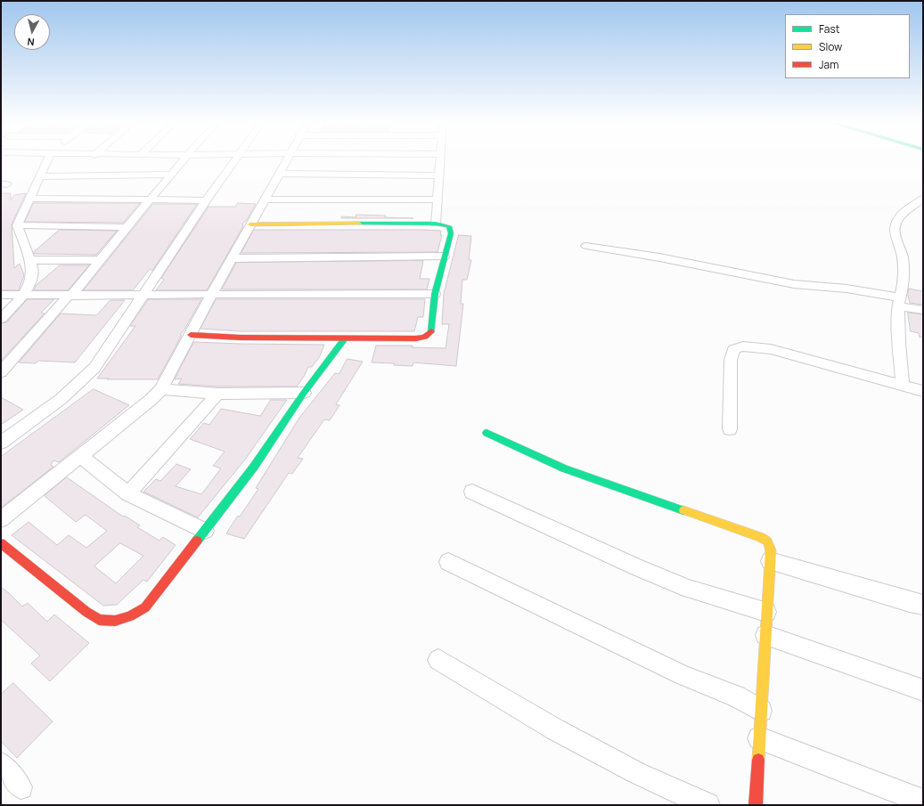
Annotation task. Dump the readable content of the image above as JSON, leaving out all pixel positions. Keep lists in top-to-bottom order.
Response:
{
  "legend": ["Fast", "Slow", "Jam"],
  "north": "bottom"
}
